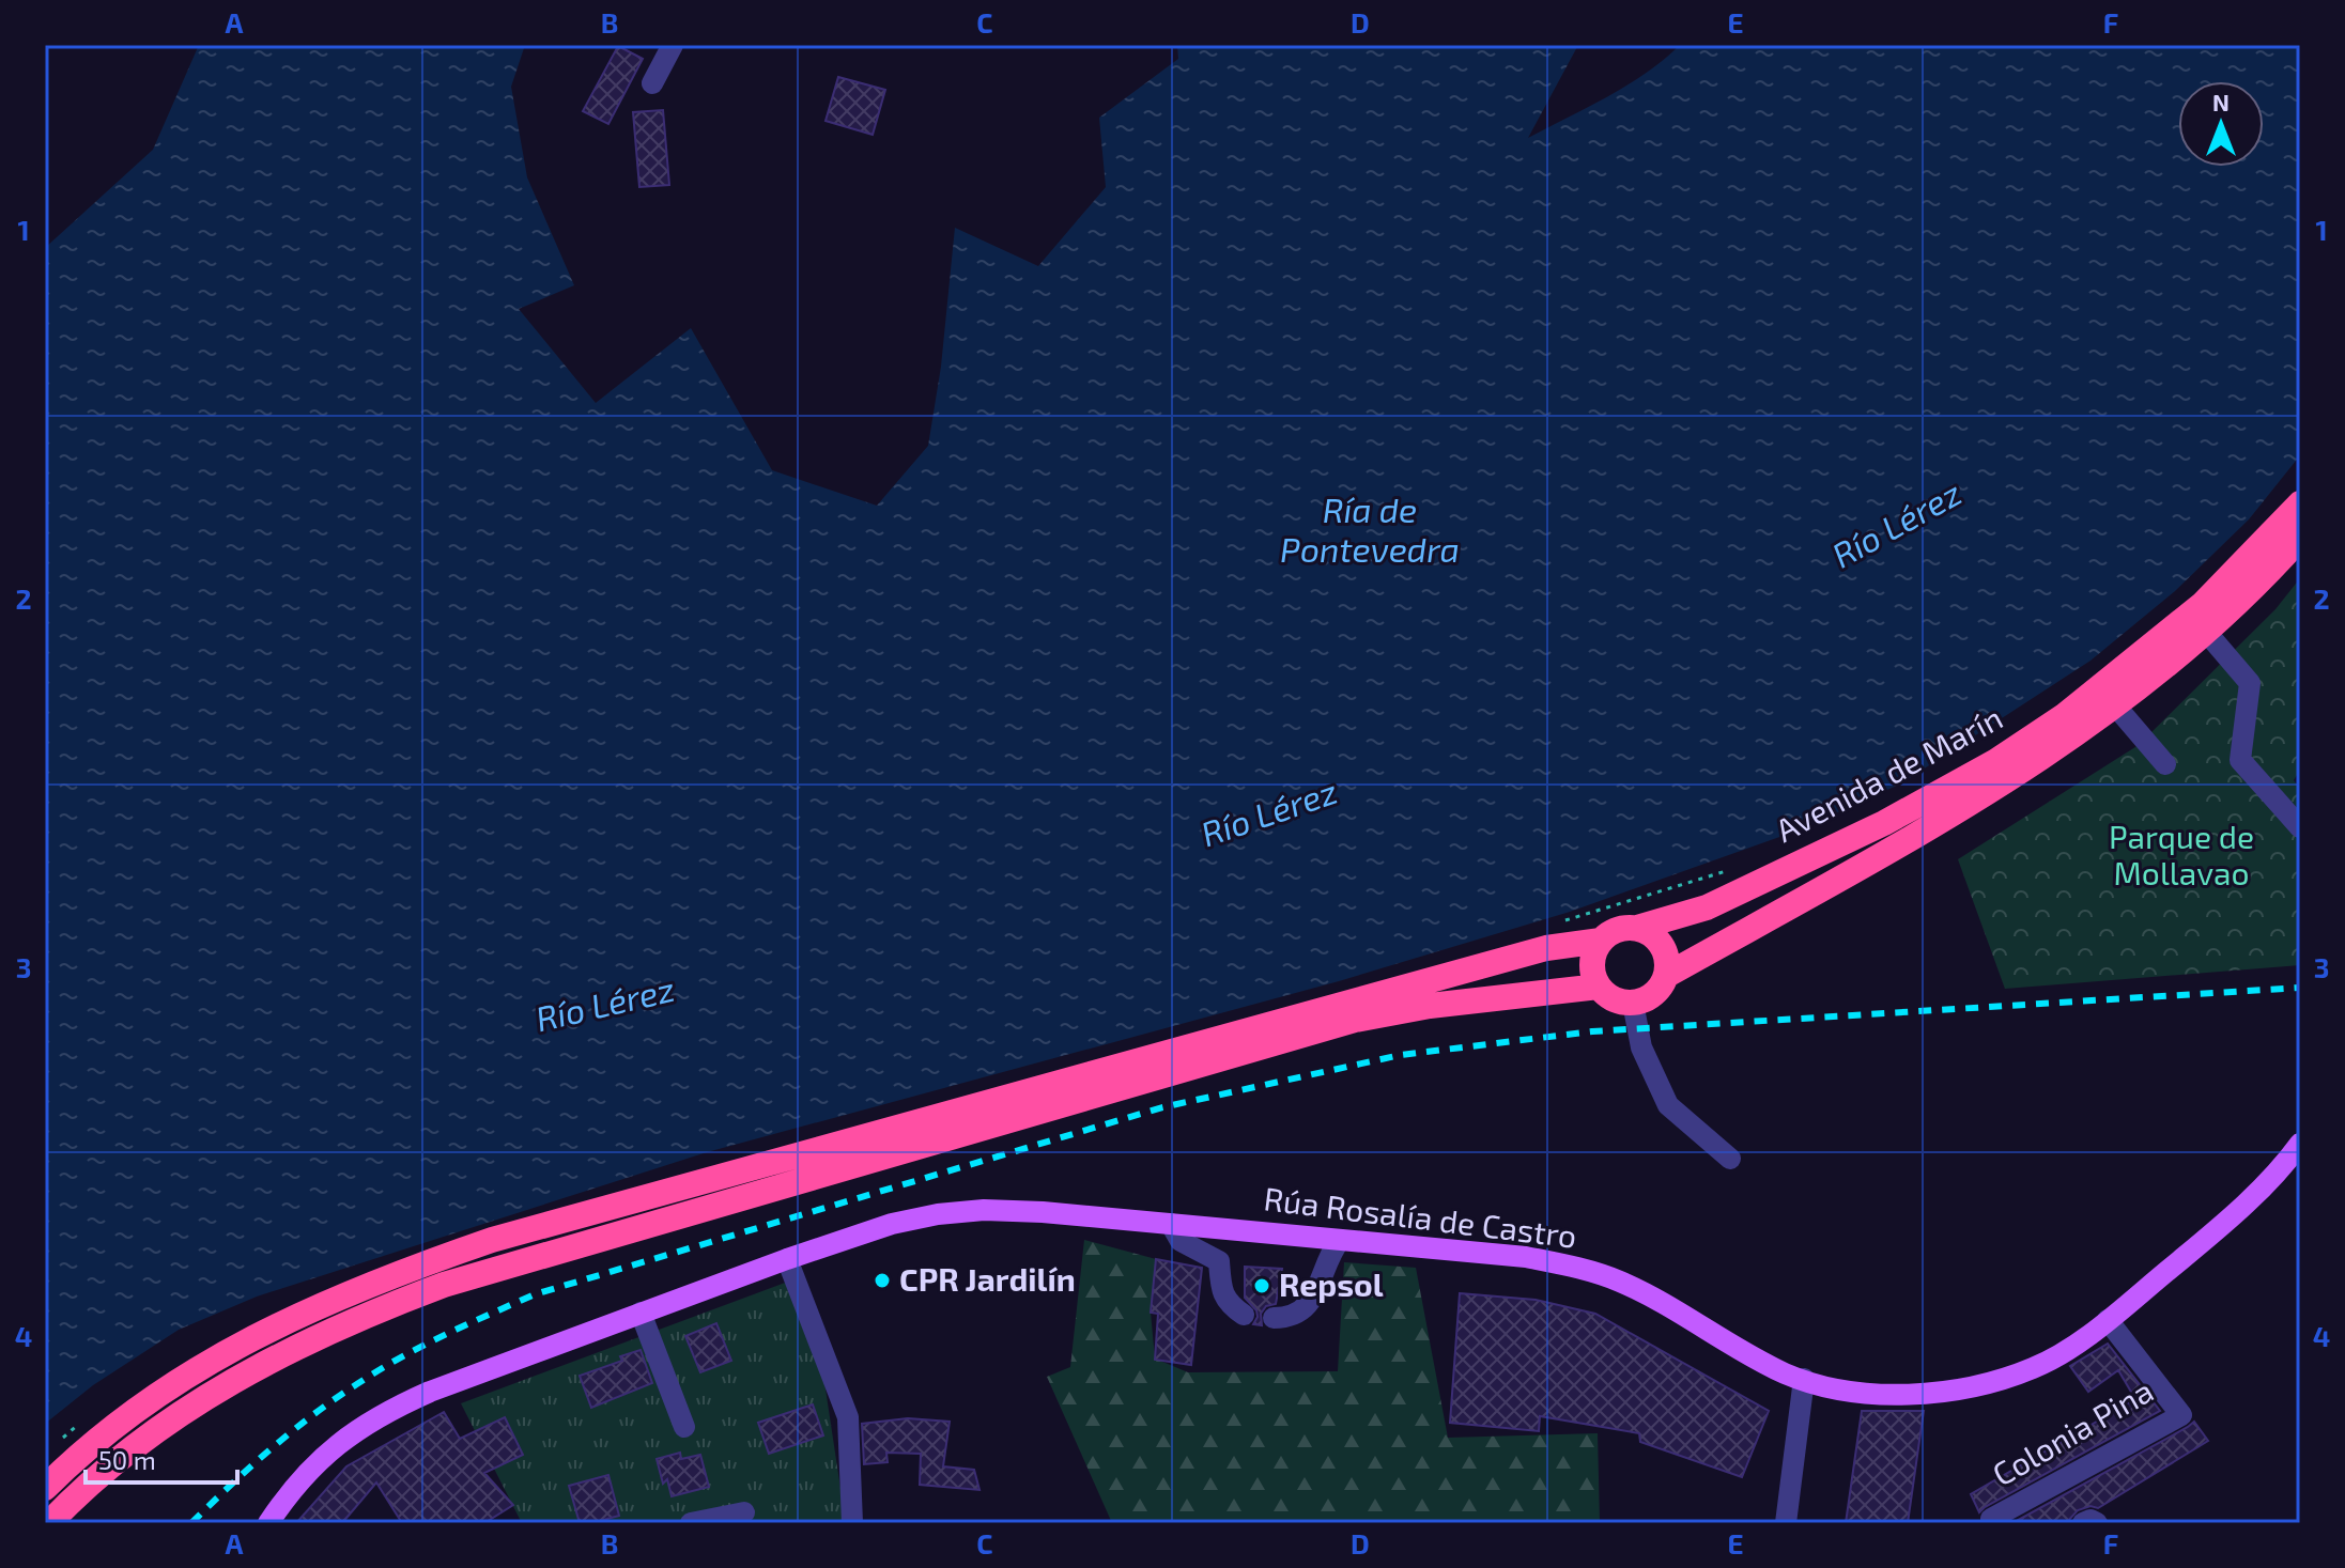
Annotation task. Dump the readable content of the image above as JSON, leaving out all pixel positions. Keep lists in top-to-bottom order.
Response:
{
  "streets": {
    "highway": ["Avenida de Marín"],
    "main road": ["Rúa Rosalía de Castro"],
    "street": ["Colonia Pina"]
  },
  "crossings": [
    ["Rúa Rosalía de Castro", "Colonia Pina"]
  ],
  "water": ["Ría de Pontevedra", "Río Lérez"],
  "parks": ["Parque de Mollavao"],
  "places": ["CPR Jardilín", "Repsol"],
  "scale_bar": "50 m",
  "north": "top",
  "grid": {
    "columns": [
      "A",
      "B",
      "C",
      "D",
      "E",
      "F"
    ],
    "rows": [
      "1",
      "2",
      "3",
      "4"
    ]
  }
}
